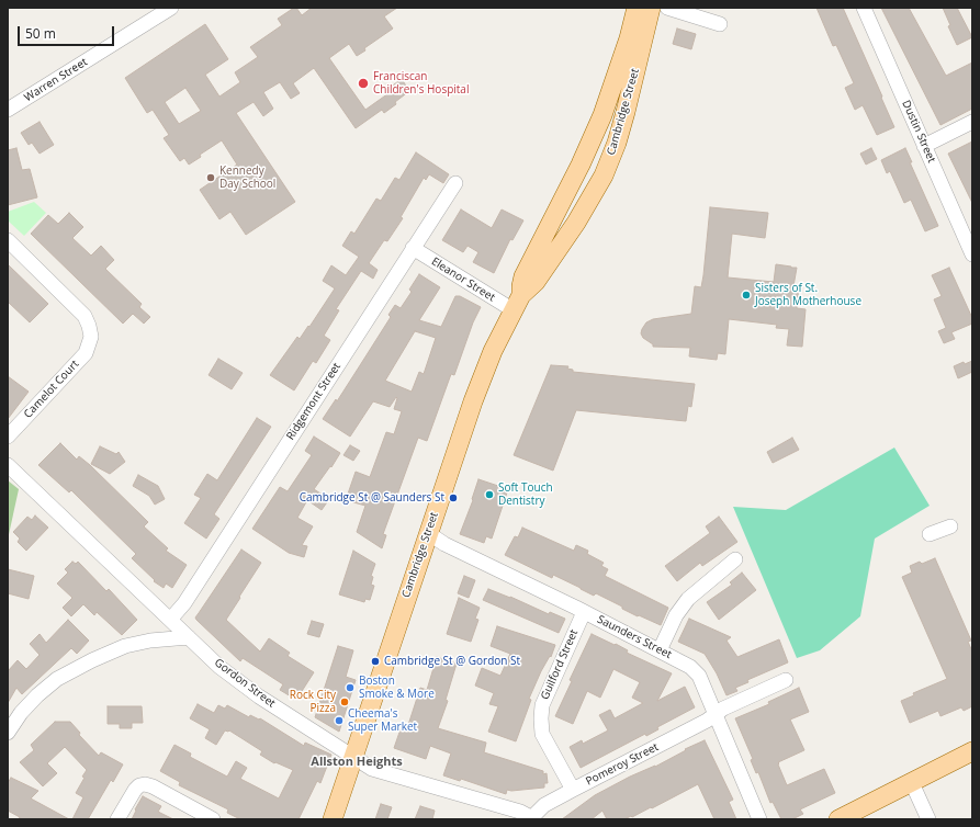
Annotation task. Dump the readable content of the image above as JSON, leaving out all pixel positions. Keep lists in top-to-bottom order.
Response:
{
  "streets": {
    "main road": ["Cambridge Street"],
    "street": [
      "Warren Street",
      "Dustin Street",
      "Eleanor Street",
      "Camelot Court",
      "Ridgemont Street",
      "Saunders Street",
      "Guilford Street",
      "Gordon Street",
      "Pomeroy Street"
    ]
  },
  "crossings": [
    ["Cambridge Street", "Eleanor Street"],
    ["Cambridge Street", "Saunders Street"],
    ["Cambridge Street", "Gordon Street"],
    ["Eleanor Street", "Ridgemont Street"],
    ["Ridgemont Street", "Gordon Street"],
    ["Saunders Street", "Guilford Street"],
    ["Saunders Street", "Pomeroy Street"],
    ["Guilford Street", "Pomeroy Street"],
    ["Gordon Street", "Pomeroy Street"]
  ],
  "districts": ["Allston Heights"],
  "places": [
    "Franciscan Children's Hospital",
    "Kennedy Day School",
    "Sisters of St. Joseph Motherhouse",
    "Soft Touch Dentistry",
    "Cambridge St @ Saunders St",
    "Cambridge St @ Gordon St",
    "Boston Smoke & More",
    "Rock City Pizza",
    "Cheema's Super Market"
  ],
  "scale_bar": "50 m"
}
